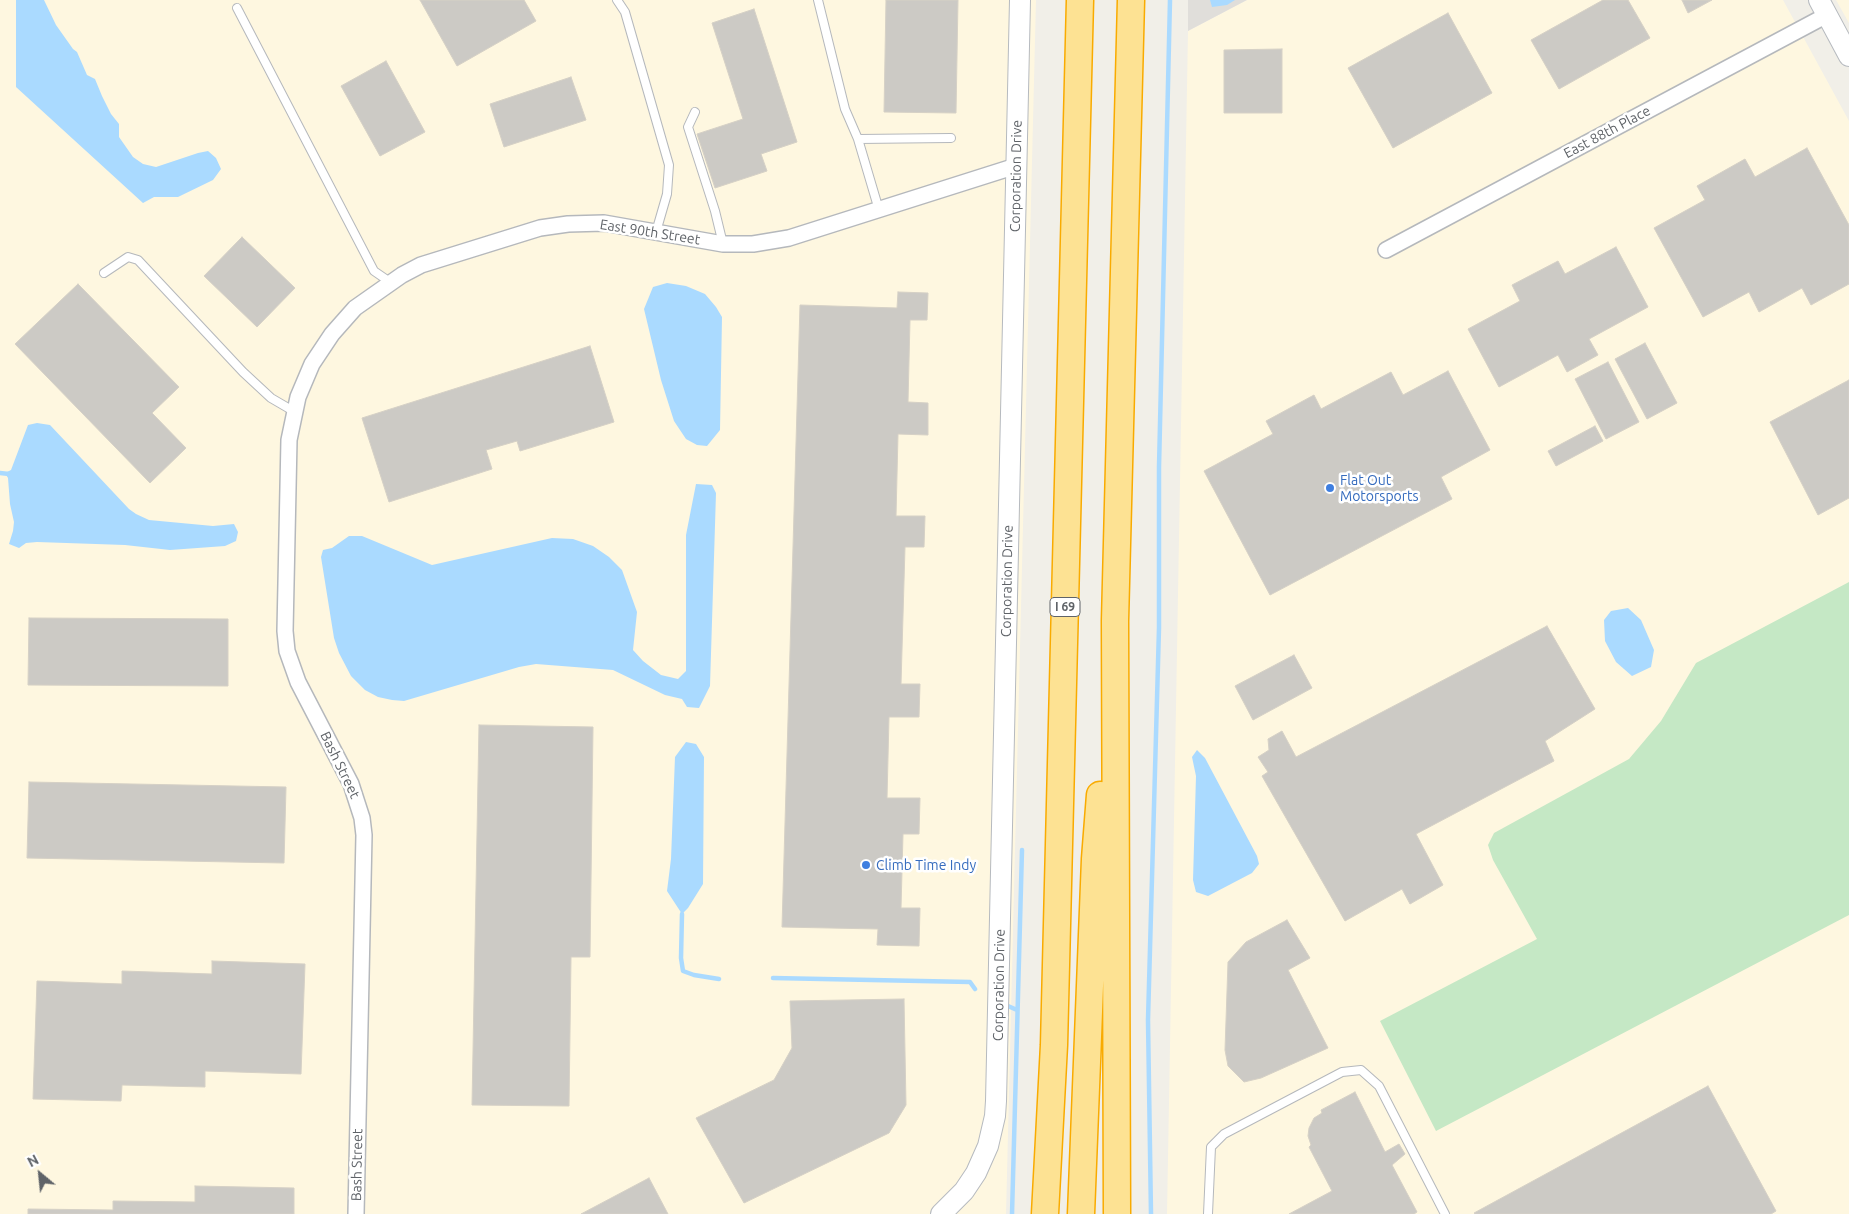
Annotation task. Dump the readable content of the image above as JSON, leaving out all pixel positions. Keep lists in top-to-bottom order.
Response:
{
  "streets": {
    "highway": ["I 69"],
    "street": [
      "East 88th Place",
      "Corporation Drive",
      "East 90th Street",
      "Bash Street"
    ]
  },
  "crossings": [
    ["Corporation Drive", "East 90th Street"],
    ["East 90th Street", "Bash Street"]
  ],
  "places": ["Flat Out Motorsports", "Climb Time Indy"],
  "north": "top left"
}
